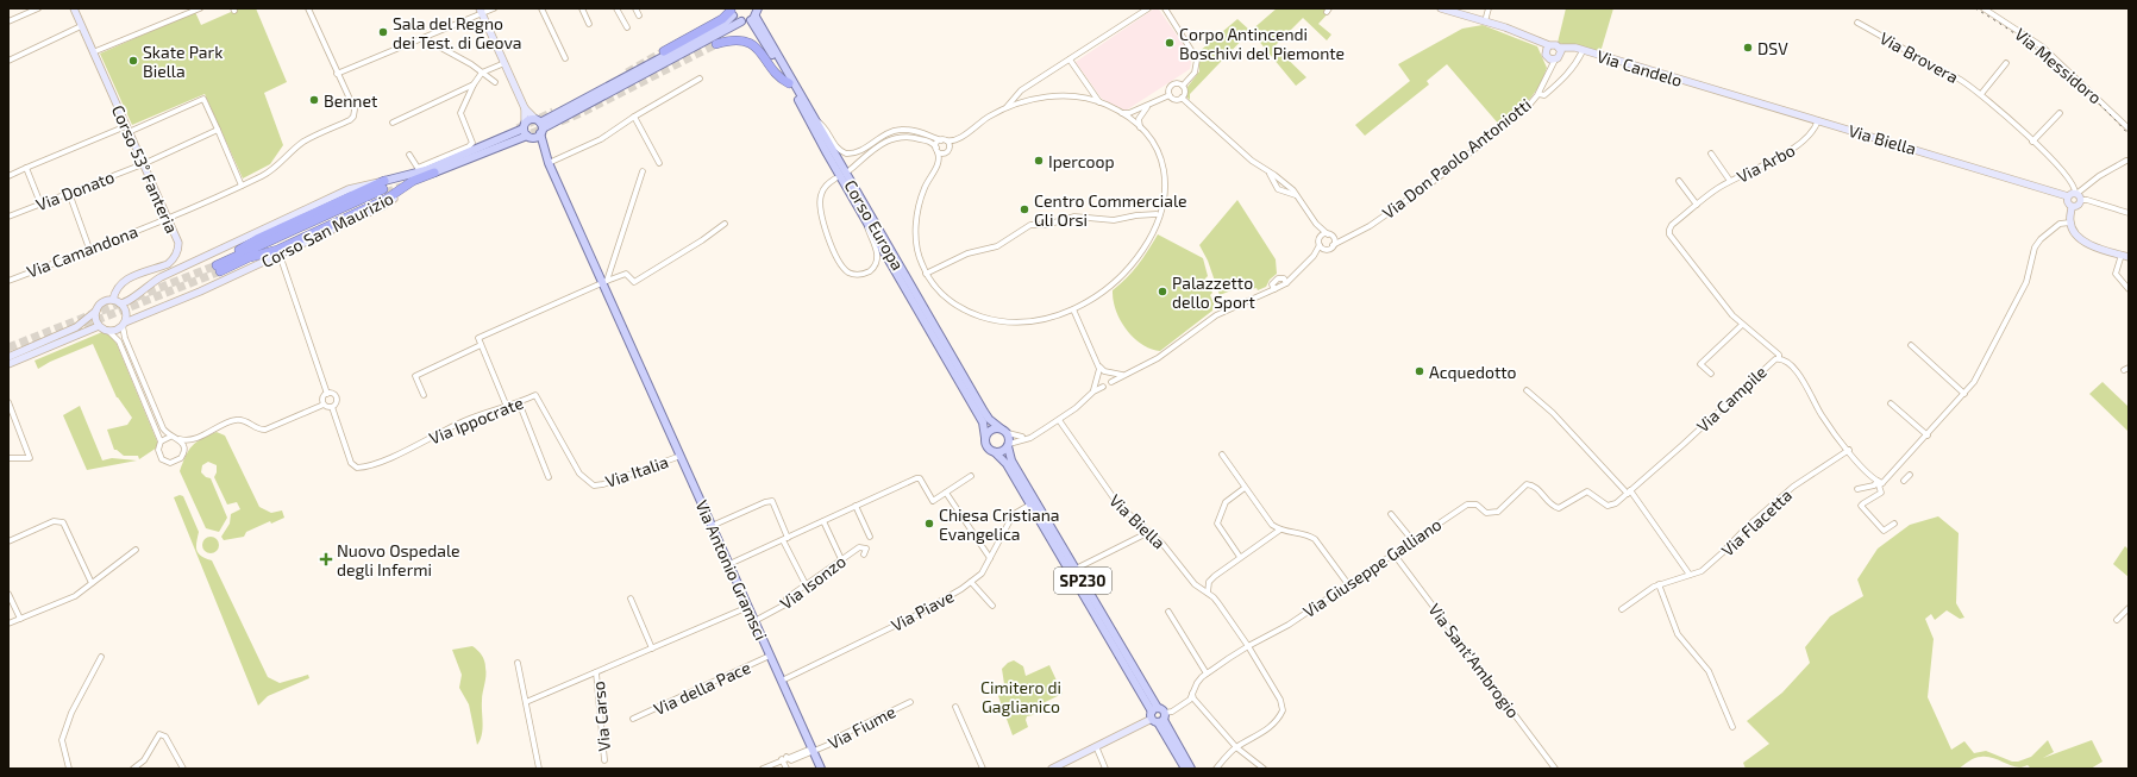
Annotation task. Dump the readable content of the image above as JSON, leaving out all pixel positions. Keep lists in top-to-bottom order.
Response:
{
  "streets": {
    "main road": [
      "Corso Europa",
      "Corso San Maurizio",
      "Via Antonio Gramsci",
      "SP230"
    ],
    "street": [
      "Via Brovera",
      "Via Messidoro",
      "Via Candelo",
      "Via Biella",
      "Via Don Paolo Antoniotti",
      "Via Arbo",
      "Corso 53° Fanteria",
      "Via Donato",
      "Via Camandona",
      "Via Campile",
      "Via Ippocrate",
      "Via Italia",
      "Via Flacetta",
      "Via Giuseppe Galliano",
      "Via Isonzo",
      "Via Piave",
      "Via Sant'Ambrogio",
      "Via della Pace",
      "Via Carso",
      "Via Fiume"
    ]
  },
  "crossings": [
    ["Via Brovera", "Via Biella"],
    ["Via Candelo", "Via Biella"],
    ["Via Candelo", "Via Don Paolo Antoniotti"],
    ["Via Biella", "Via Arbo"],
    ["Via Biella", "Via Giuseppe Galliano"],
    ["Corso 53° Fanteria", "Via Donato"],
    ["Corso 53° Fanteria", "Corso San Maurizio"],
    ["Corso 53° Fanteria", "Via Camandona"],
    ["Corso Europa", "SP230"],
    ["Via Campile", "Via Flacetta"],
    ["Via Campile", "Via Giuseppe Galliano"],
    ["Via Ippocrate", "Via Italia"],
    ["Via Italia", "Via Antonio Gramsci"],
    ["Via Giuseppe Galliano", "SP230"],
    ["Via Giuseppe Galliano", "Via Sant'Ambrogio"],
    ["Via Antonio Gramsci", "Via Isonzo"],
    ["Via Antonio Gramsci", "Via Piave"],
    ["Via Antonio Gramsci", "Via della Pace"],
    ["Via Antonio Gramsci", "Via Fiume"],
    ["SP230", "Via Piave"]
  ],
  "parks": ["Cimitero di Gaglianico"],
  "places": {
    "other": [
      "Sala del Regno dei Test. di Geova",
      "Corpo Antincendi Boschivi del Piemonte",
      "DSV",
      "Skate Park Biella",
      "Bennet",
      "Ipercoop",
      "Centro Commerciale Gli Orsi",
      "Palazzetto dello Sport",
      "Acquedotto",
      "Chiesa Cristiana Evangelica"
    ],
    "health": ["Nuovo Ospedale degli Infermi"]
  }
}
